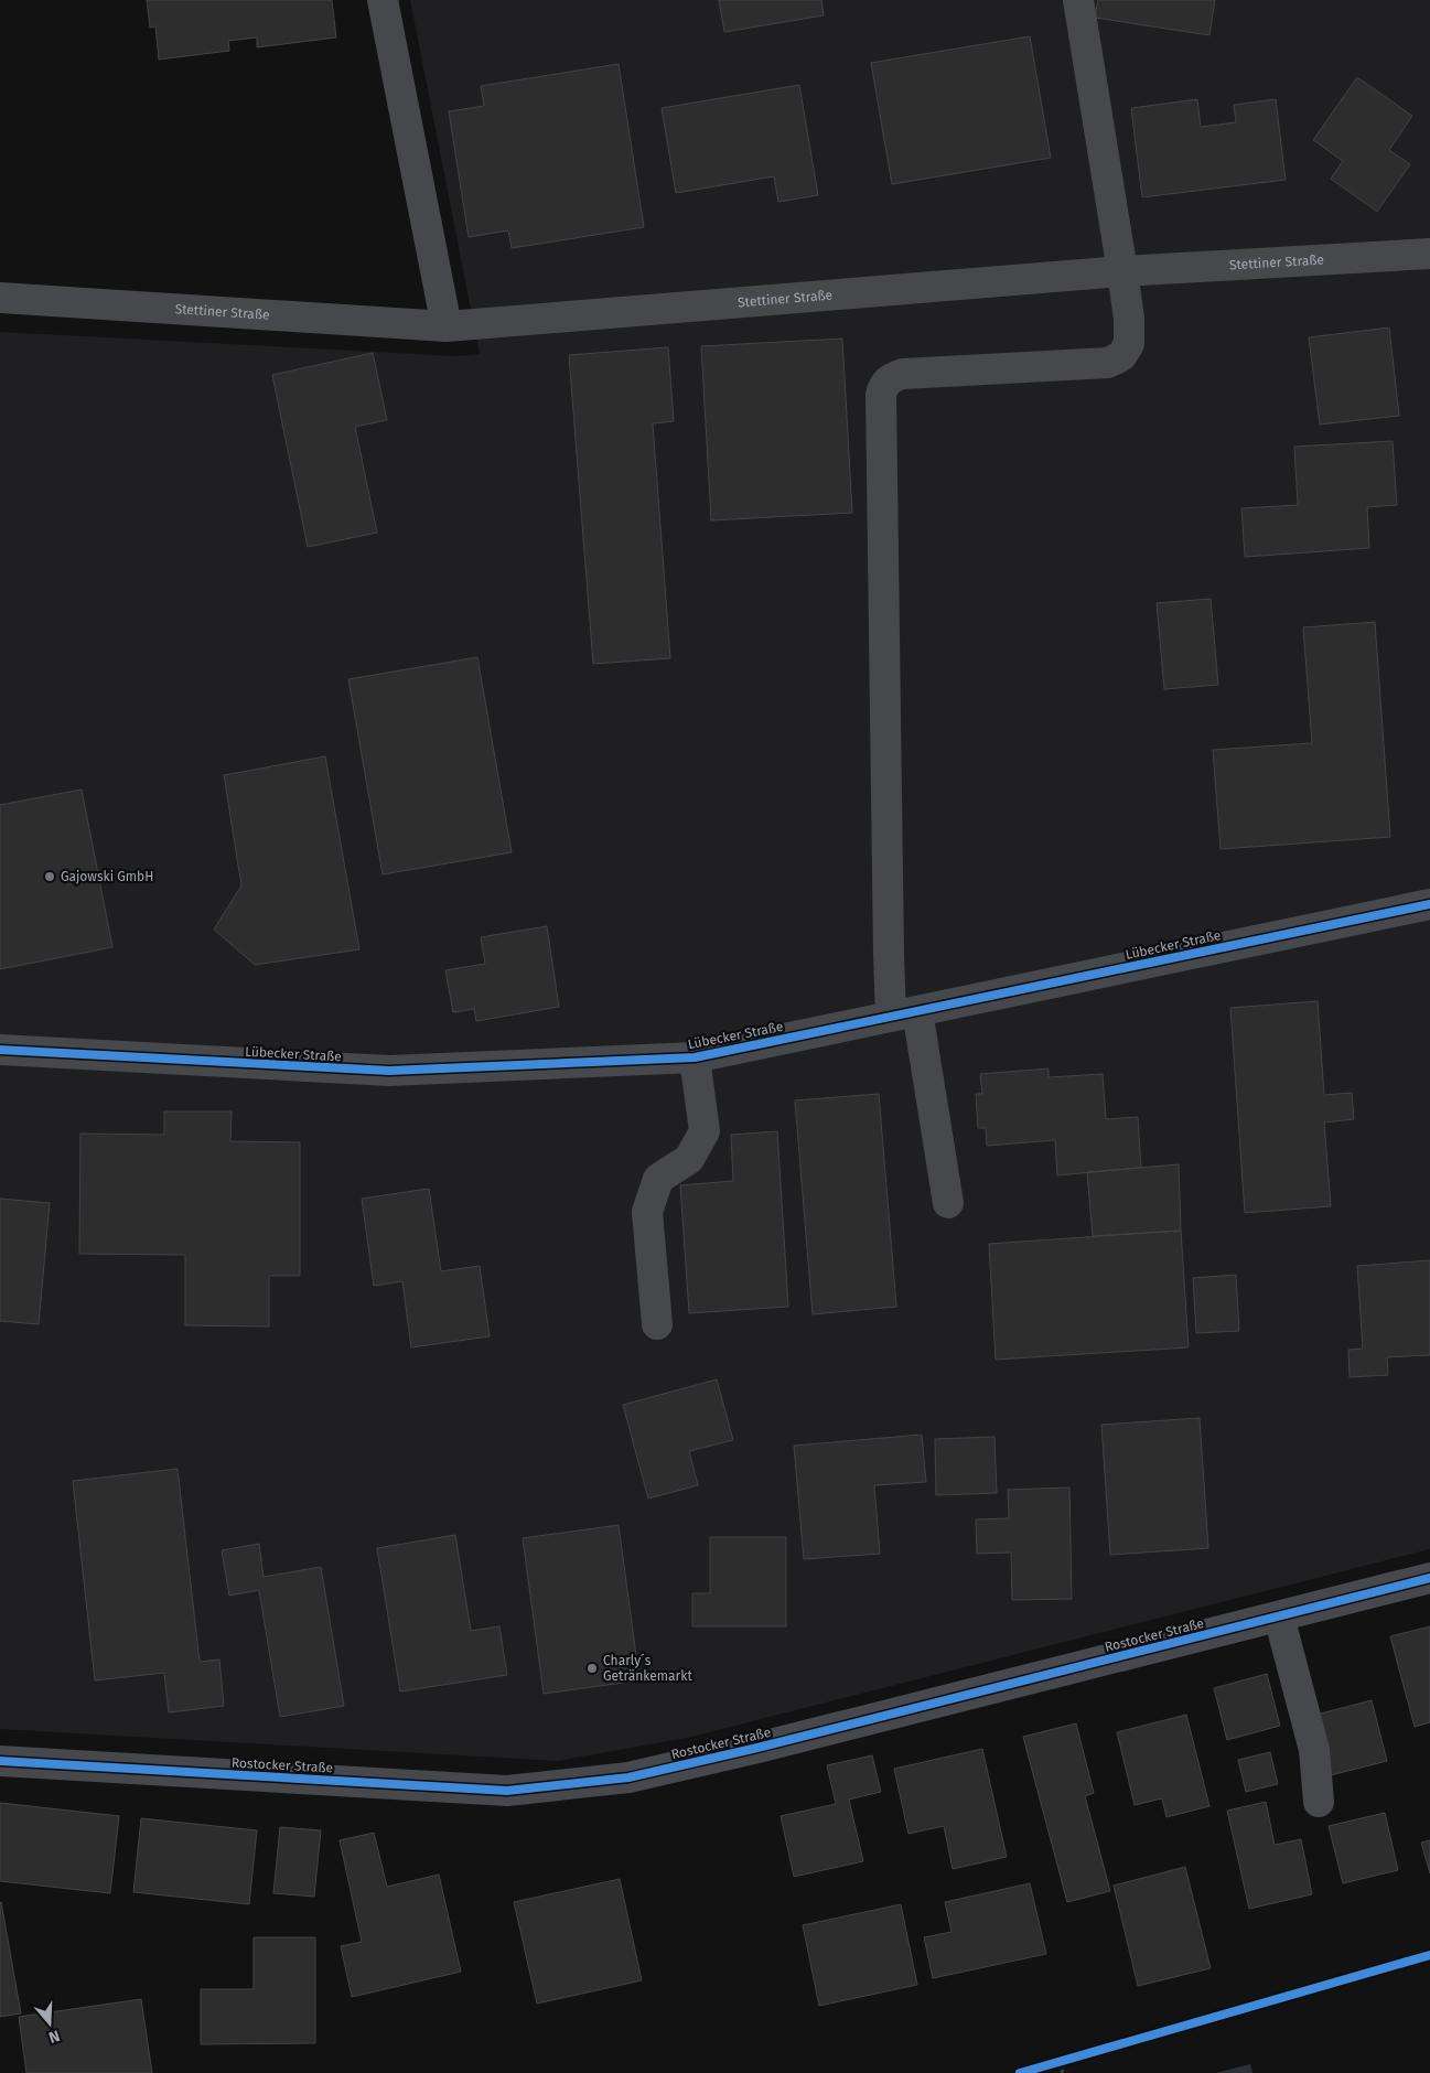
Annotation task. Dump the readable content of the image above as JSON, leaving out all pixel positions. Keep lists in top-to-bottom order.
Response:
{
  "streets": {
    "street": ["Stettiner Straße", "Lübecker Straße", "Rostocker Straße"]
  },
  "places": ["Gajowski GmbH", "Charly´s Getränkemarkt"],
  "north": "bottom"
}
